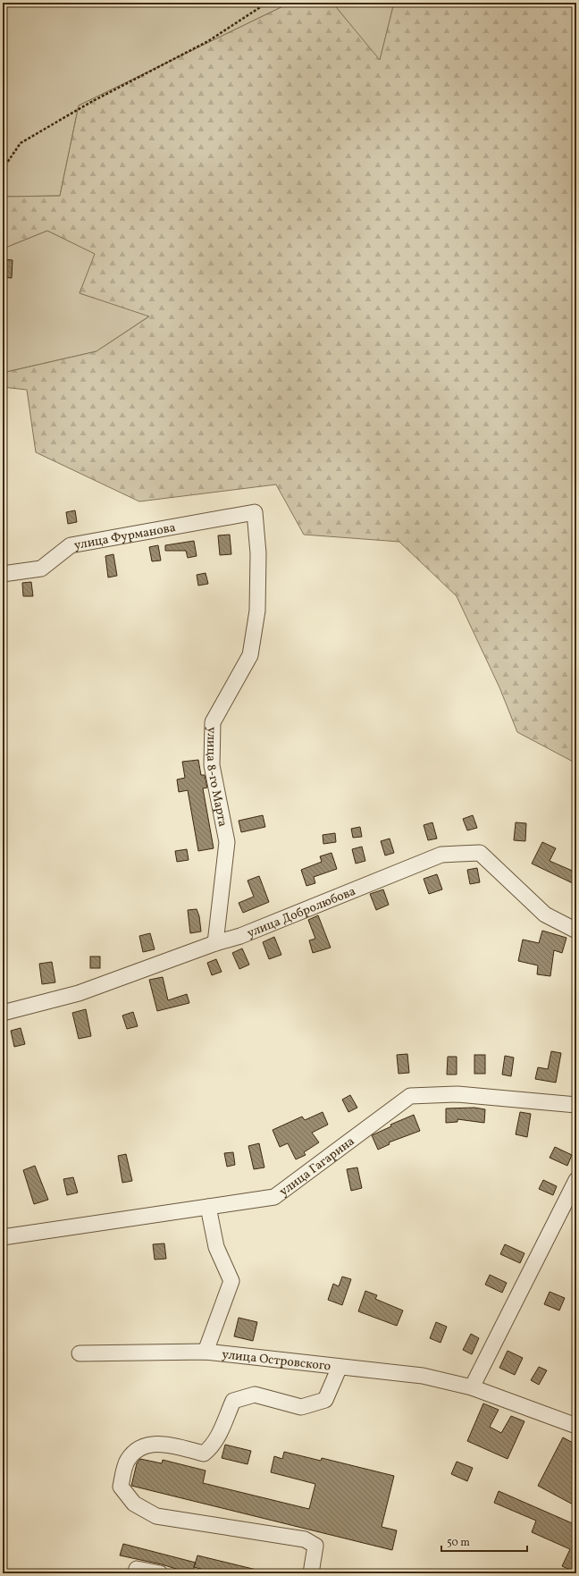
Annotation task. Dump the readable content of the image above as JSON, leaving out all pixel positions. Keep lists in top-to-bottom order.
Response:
{
  "streets": {
    "street": [
      "улица Фурманова",
      "улица 8-го Марта",
      "улица Добролюбова",
      "улица Гагарина",
      "улица Островского"
    ]
  },
  "crossings": [
    ["улица Фурманова", "улица 8-го Марта"],
    ["улица 8-го Марта", "улица Добролюбова"]
  ],
  "scale_bar": "50 m"
}
